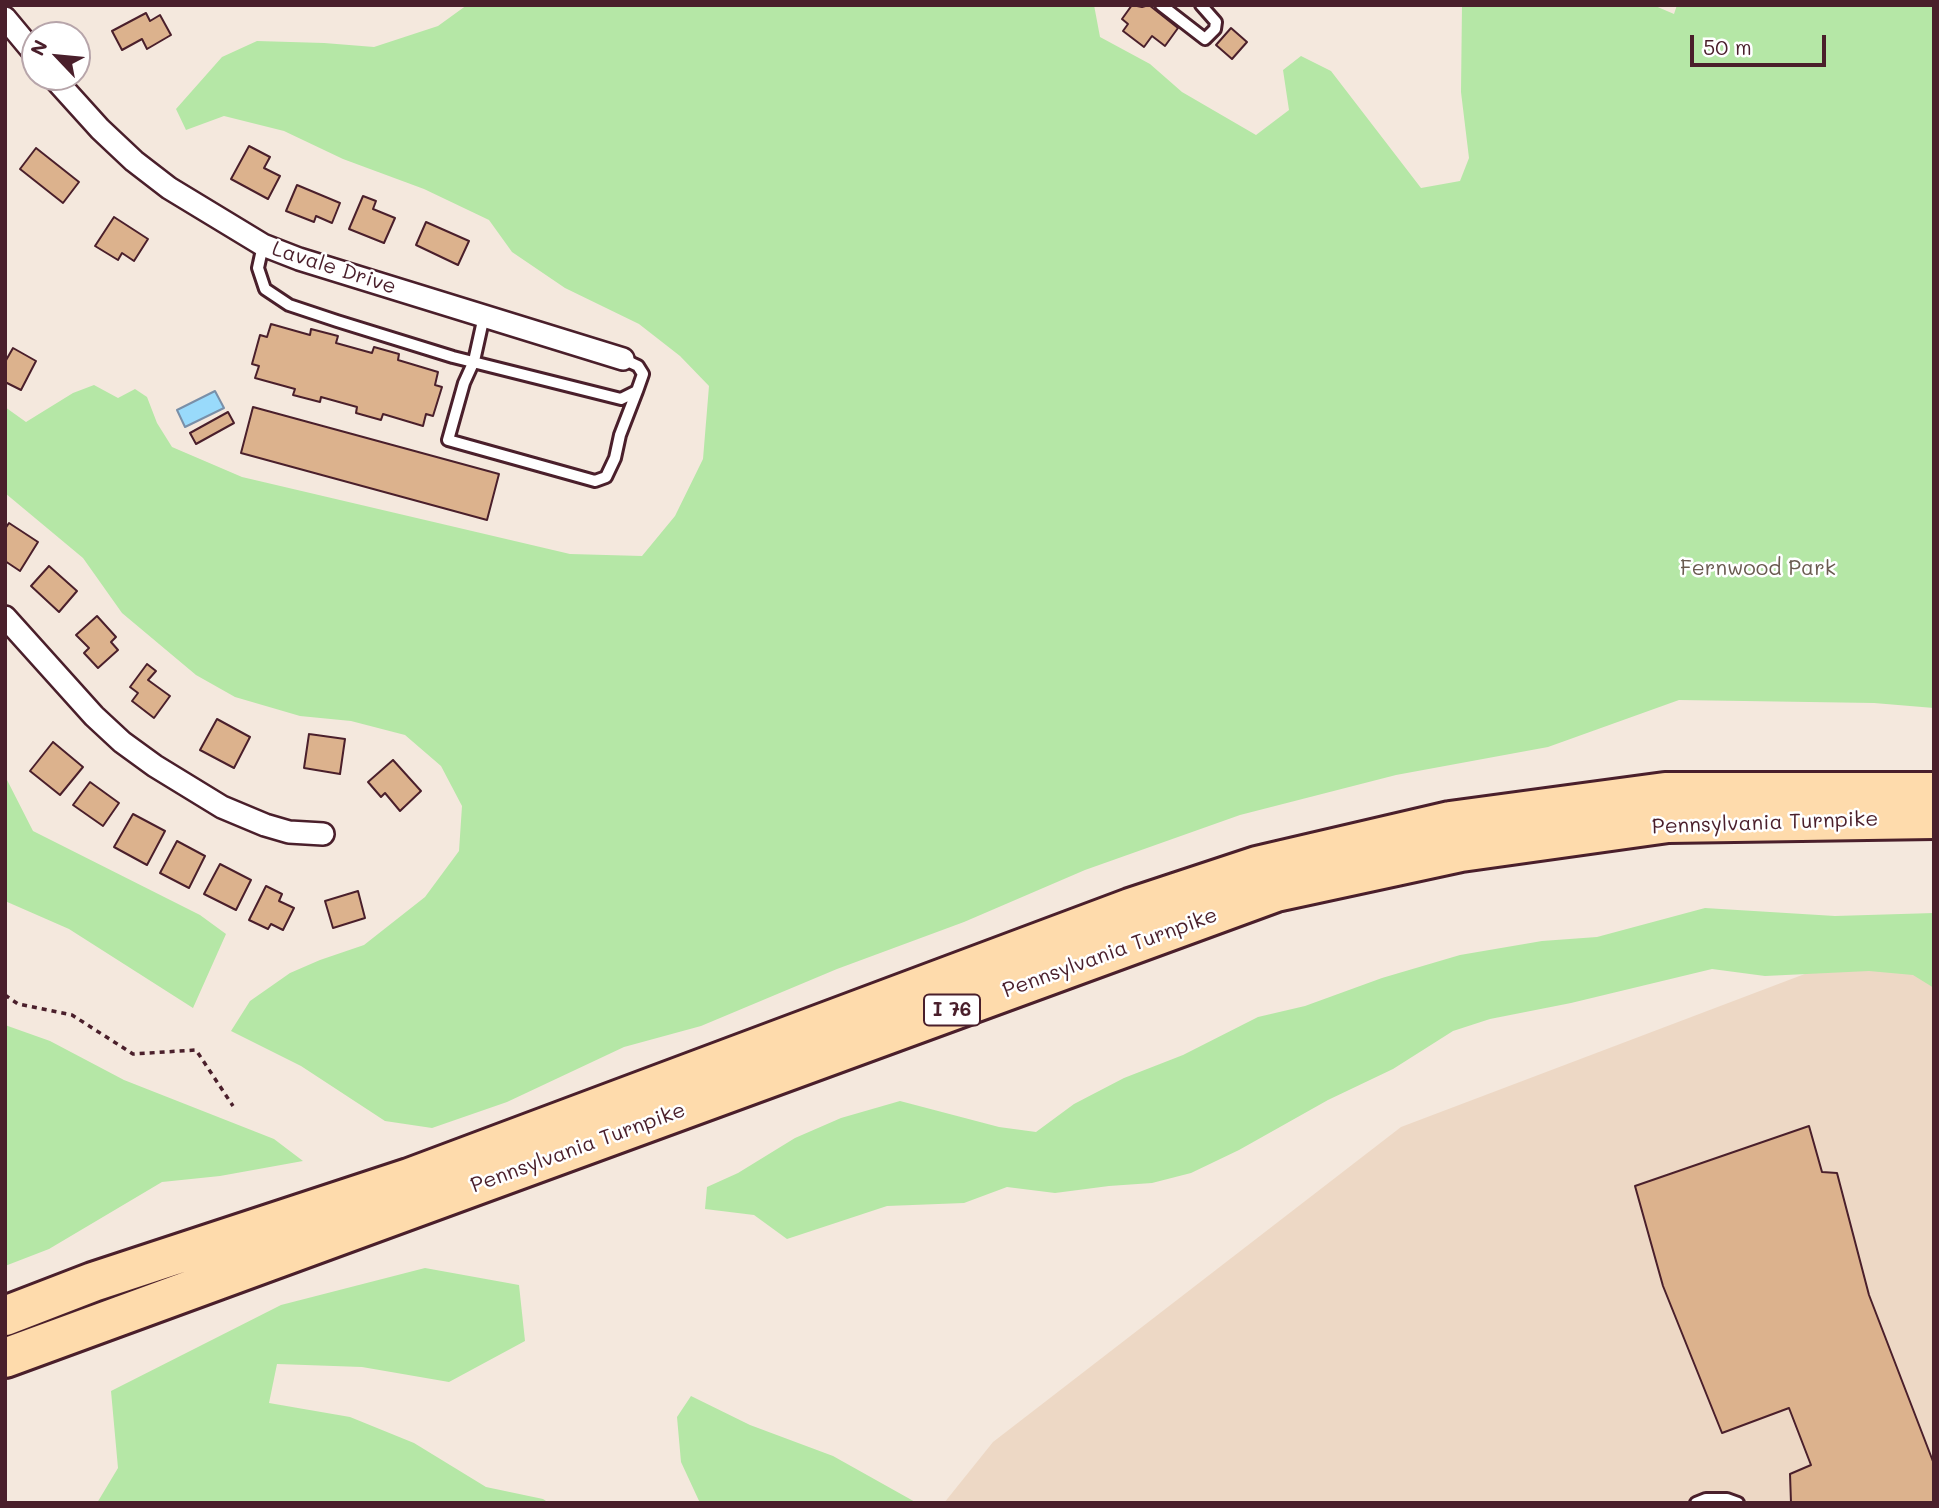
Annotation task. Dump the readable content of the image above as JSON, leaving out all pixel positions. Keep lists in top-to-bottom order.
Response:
{
  "streets": {
    "highway": ["Pennsylvania Turnpike", "I 76"],
    "street": ["Lavale Drive"]
  },
  "parks": ["Fernwood Park"],
  "scale_bar": "50 m",
  "north": "top left"
}
